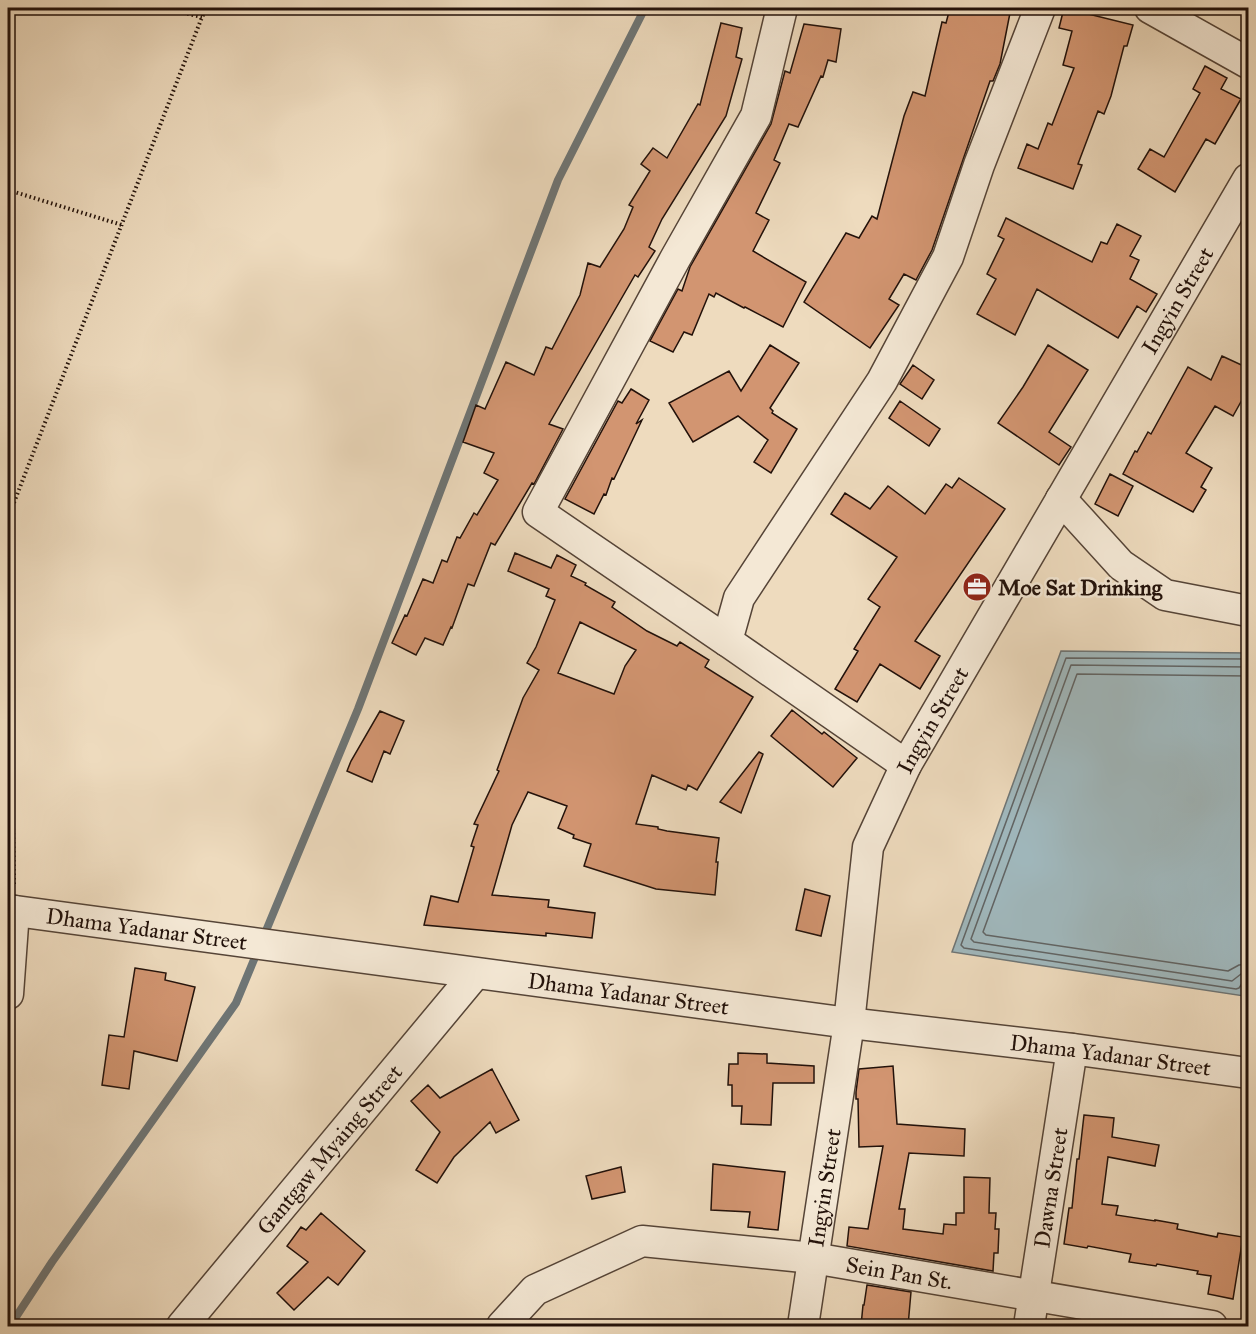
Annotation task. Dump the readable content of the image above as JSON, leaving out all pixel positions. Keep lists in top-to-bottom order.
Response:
{
  "streets": {
    "street": [
      "Ingyin Street",
      "Dhama Yadanar Street",
      "Gantgaw Myaing Street",
      "Dawna Street",
      "Sein Pan St."
    ]
  },
  "crossings": [
    ["Ingyin Street", "Dhama Yadanar Street"],
    ["Ingyin Street", "Sein Pan St."],
    ["Dhama Yadanar Street", "Gantgaw Myaing Street"],
    ["Dhama Yadanar Street", "Dawna Street"],
    ["Dawna Street", "Sein Pan St."]
  ],
  "places": {
    "office": ["Moe Sat Drinking"]
  }
}
